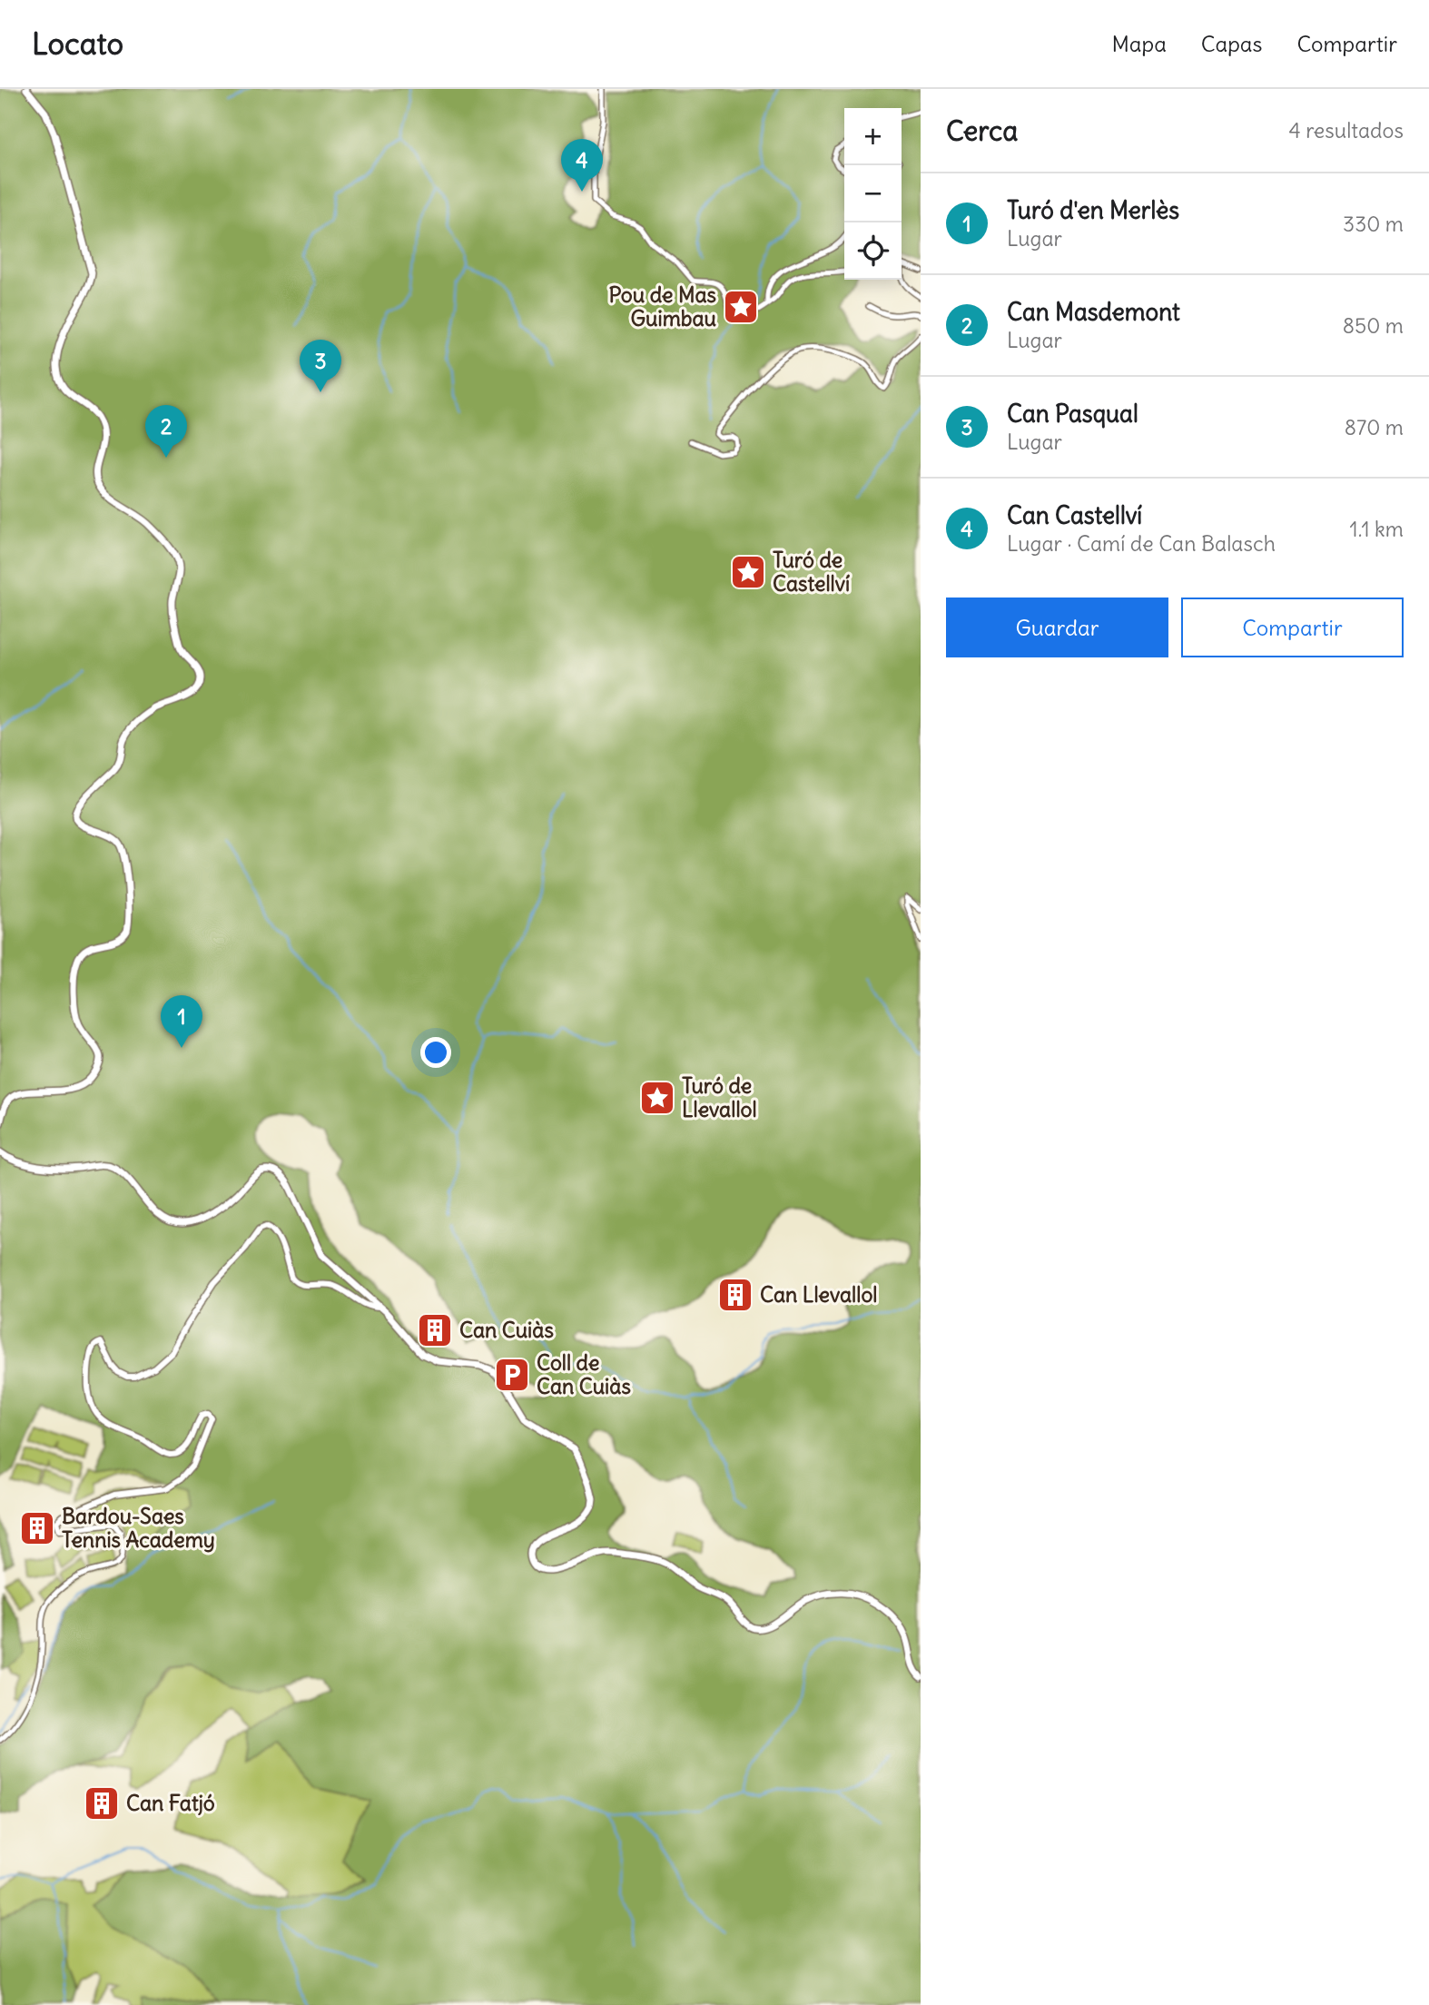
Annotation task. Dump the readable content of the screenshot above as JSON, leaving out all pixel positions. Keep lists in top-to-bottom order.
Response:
{
  "places": {
    "place": ["Pou de Mas Guimbau", "Turó de Castellví", "Turó de Llevallol"],
    "building": [
      "Can Llevallol",
      "Can Cuiàs",
      "Bardou-Saes Tennis Academy",
      "Can Fatjó"
    ],
    "parking": ["Coll de Can Cuiàs"]
  },
  "page": {
    "header": "Locato",
    "nav": ["Mapa", "Capas", "Compartir"],
    "heading": ["Cerca", "4 resultados"],
    "map_buttons": ["+", "−"],
    "pins": [
      "4",
      "3",
      "2",
      "1"
    ],
    "list": [
      {
        "mark": "1",
        "name": "Turó d'en Merlès",
        "note": "Lugar",
        "value": "330 m"
      },
      {
        "mark": "2",
        "name": "Can Masdemont",
        "note": "Lugar",
        "value": "850 m"
      },
      {
        "mark": "3",
        "name": "Can Pasqual",
        "note": "Lugar",
        "value": "870 m"
      },
      {
        "mark": "4",
        "name": "Can Castellví",
        "note": "Lugar · Camí de Can Balasch",
        "value": "1.1 km"
      }
    ],
    "buttons": ["Guardar", "Compartir"]
  }
}
